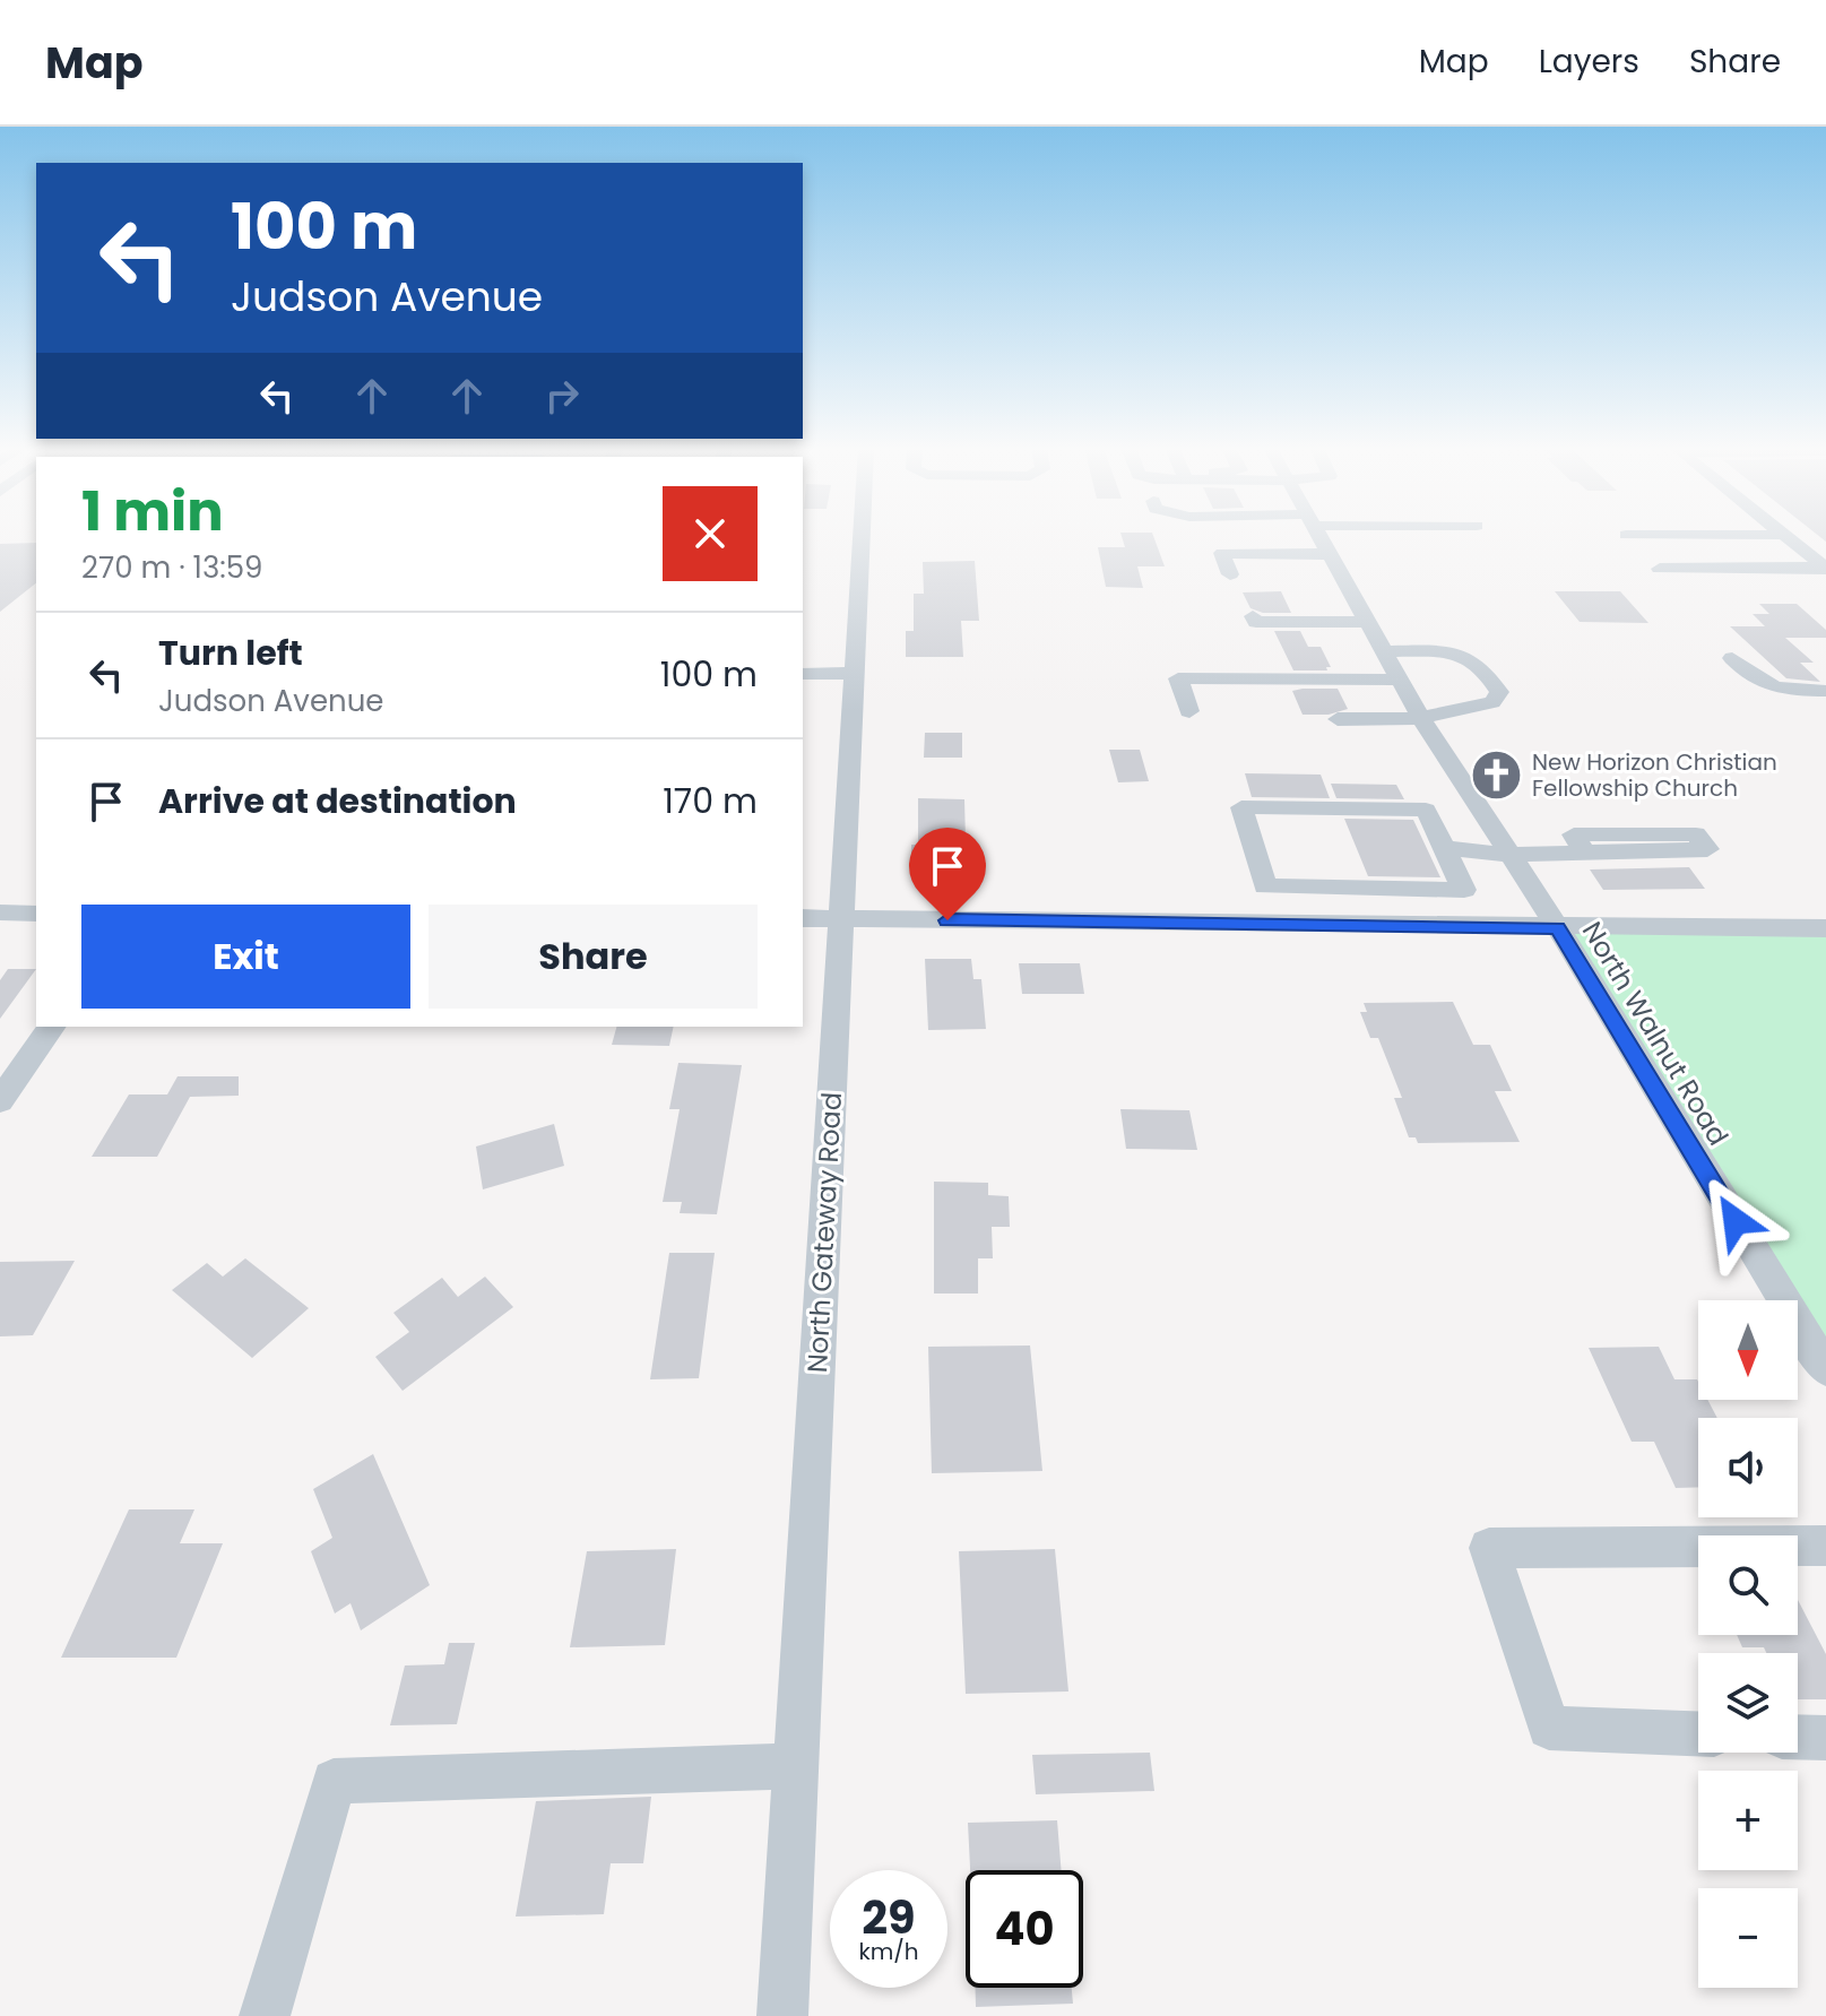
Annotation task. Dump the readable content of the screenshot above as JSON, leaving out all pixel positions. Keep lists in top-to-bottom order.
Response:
{
  "streets": {
    "street": ["North Walnut Road", "North Gateway Road"]
  },
  "places": {
    "church": ["New Horizon Christian Fellowship Church"]
  },
  "north": "bottom",
  "page": {
    "header": "Map",
    "nav": ["Map", "Layers", "Share"],
    "turn": ["100 m", "Judson Avenue"],
    "heading": ["1 min", "270 m · 13:59"],
    "list": [
      {
        "name": "Turn left",
        "note": "Judson Avenue",
        "value": "100 m"
      },
      {
        "name": "Arrive at destination",
        "value": "170 m"
      }
    ],
    "buttons": ["Exit", "Share"],
    "map_buttons": ["+", "−"],
    "speed": "29 km/h",
    "limit": "40"
  }
}
